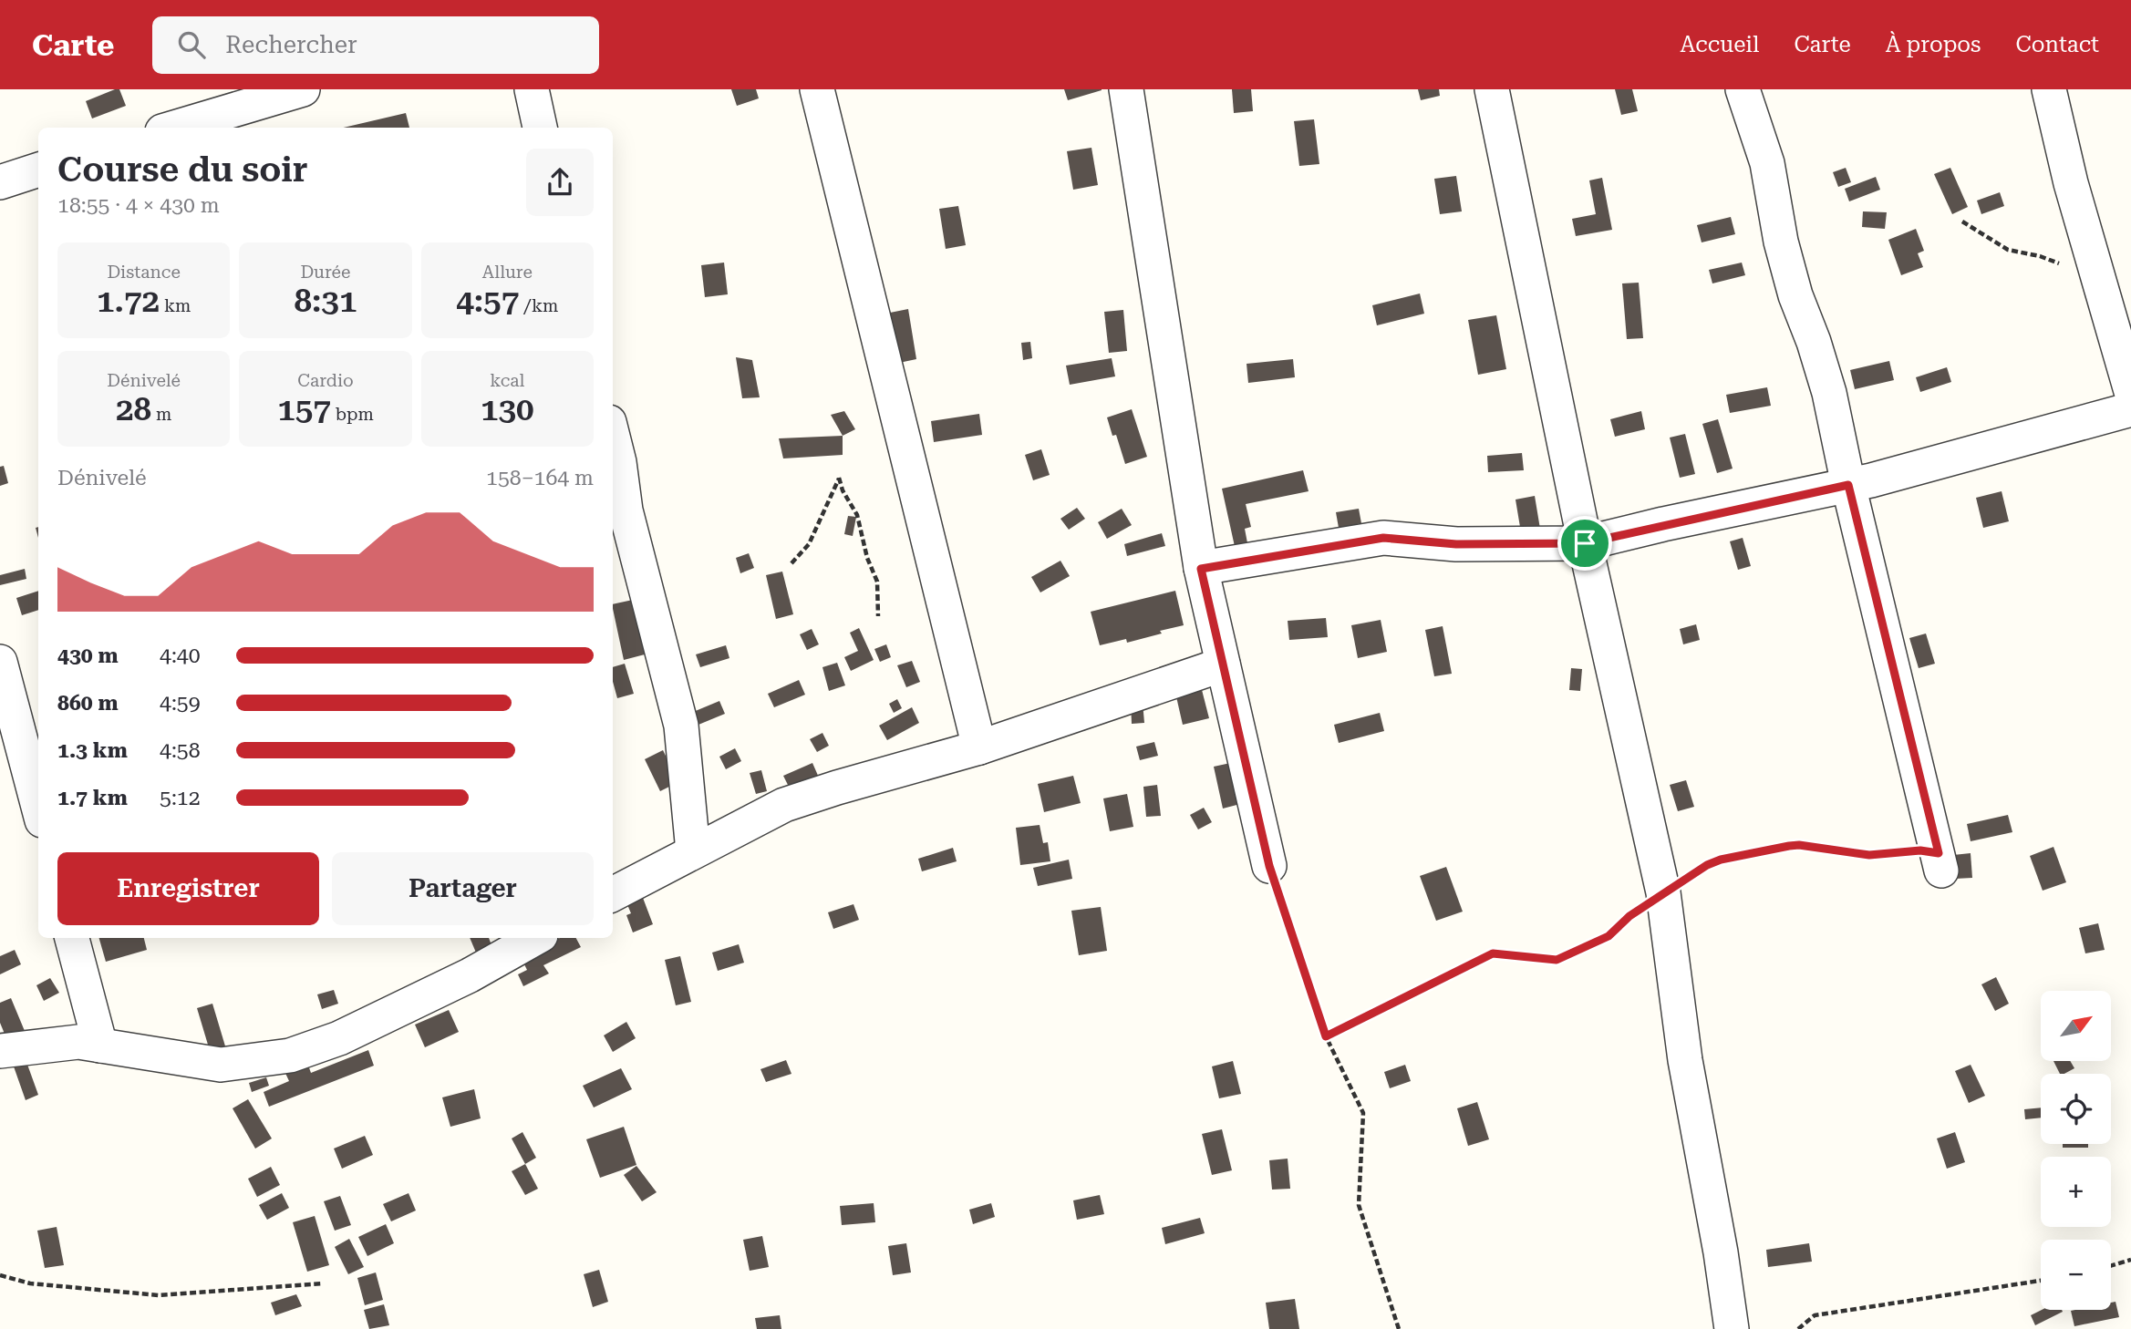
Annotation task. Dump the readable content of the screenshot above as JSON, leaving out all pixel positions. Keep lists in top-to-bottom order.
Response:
{
  "north": "top right",
  "page": {
    "header": "Carte",
    "search": "Rechercher",
    "nav": [
      "Accueil",
      "Carte",
      "À propos",
      "Contact"
    ],
    "heading": ["Course du soir", "18:55 · 4 × 430 m"],
    "stats": [
      ["Distance", "1.72 km"],
      ["Durée", "8:31"],
      ["Allure", "4:57 /km"],
      ["Dénivelé", "28 m"],
      ["Cardio", "157 bpm"],
      ["kcal", "130"]
    ],
    "chart": ["Dénivelé", "158–164 m"],
    "list": [
      {
        "name": "430 m",
        "note": "4:40"
      },
      {
        "name": "860 m",
        "note": "4:59"
      },
      {
        "name": "1.3 km",
        "note": "4:58"
      },
      {
        "name": "1.7 km",
        "note": "5:12"
      }
    ],
    "buttons": ["Enregistrer", "Partager"],
    "map_buttons": ["+", "−"]
  }
}
